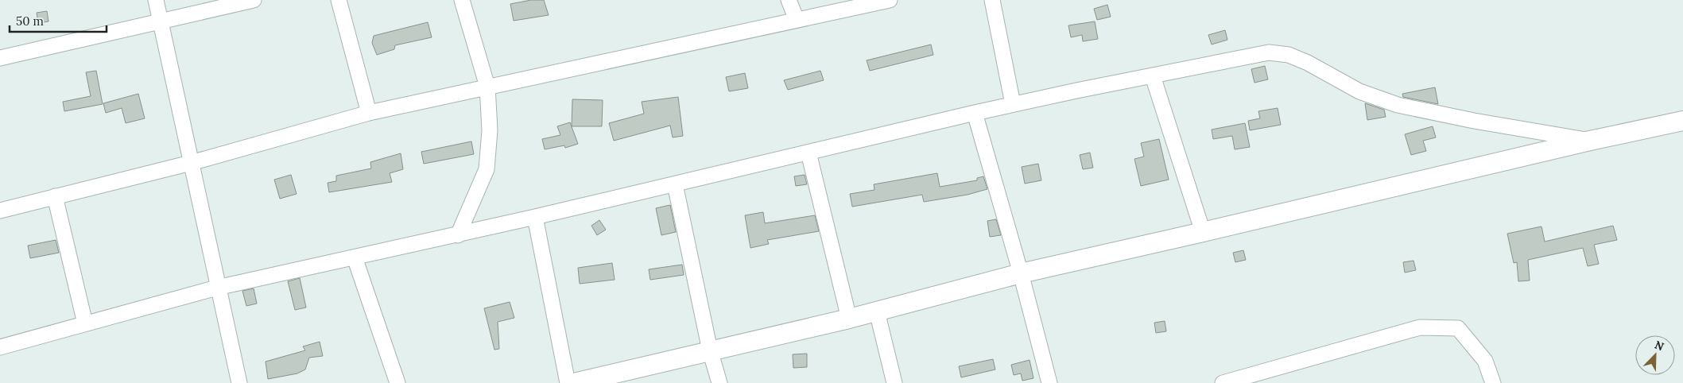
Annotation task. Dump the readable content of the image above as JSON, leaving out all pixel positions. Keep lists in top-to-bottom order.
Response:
{
  "scale_bar": "50 m",
  "north": "top right"
}
